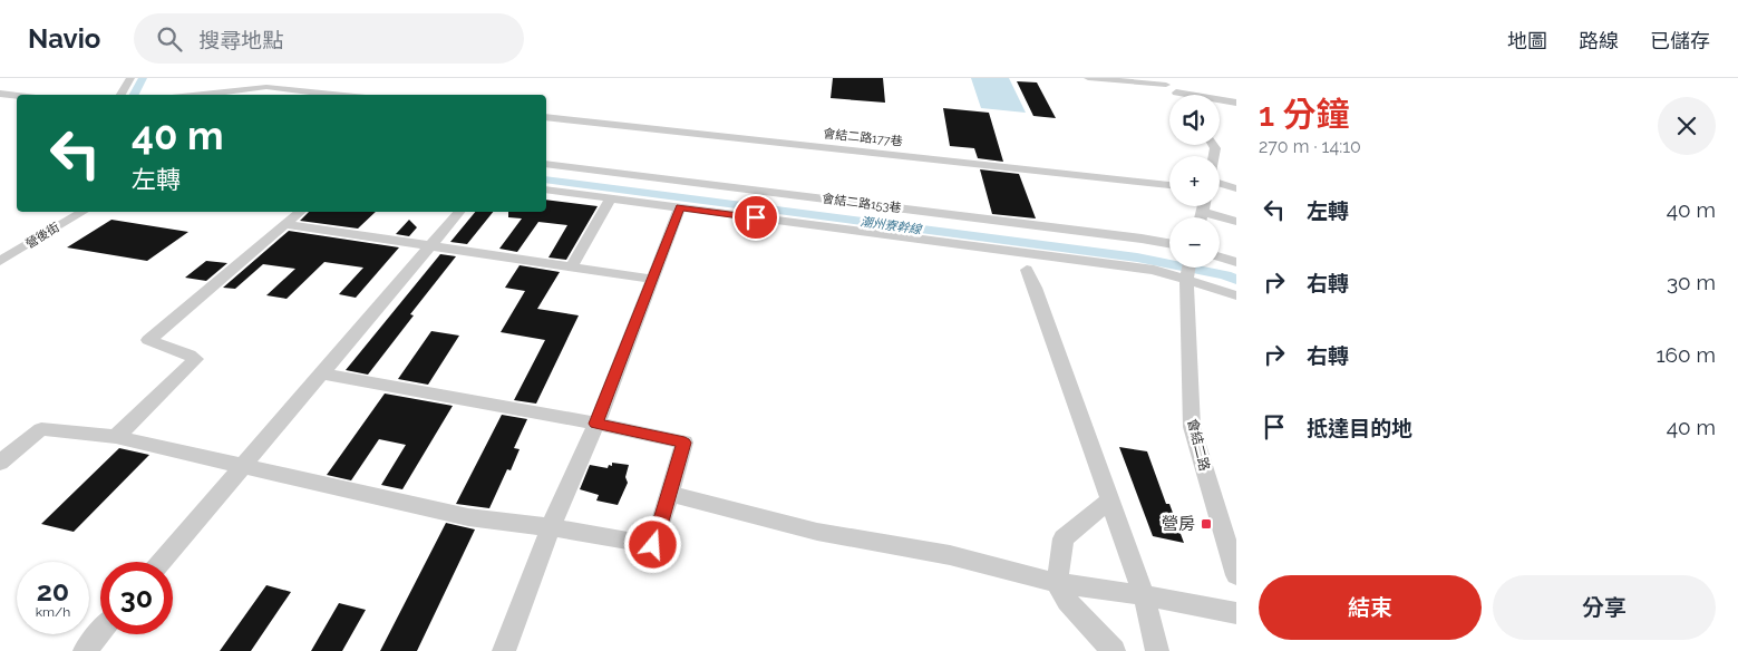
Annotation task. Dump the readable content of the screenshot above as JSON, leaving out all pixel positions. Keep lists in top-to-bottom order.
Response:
{
  "streets": {
    "street": [
      "會結二路177巷",
      "會結二路153巷",
      "營後街",
      "會結二路"
    ]
  },
  "water": ["潮州寮幹線"],
  "places": {
    "transit": ["營房"]
  },
  "page": {
    "header": "Navio",
    "search": "搜尋地點",
    "nav": ["地圖", "路線", "已儲存"],
    "heading": ["1 分鐘", "270 m · 14:10"],
    "map_buttons": ["+", "−"],
    "turn": ["40 m", "左轉"],
    "list": [
      {
        "name": "左轉",
        "value": "40 m"
      },
      {
        "name": "右轉",
        "value": "30 m"
      },
      {
        "name": "右轉",
        "value": "160 m"
      },
      {
        "name": "抵達目的地",
        "value": "40 m"
      }
    ],
    "speed": "20 km/h",
    "limit": "30",
    "buttons": ["結束", "分享"]
  }
}
